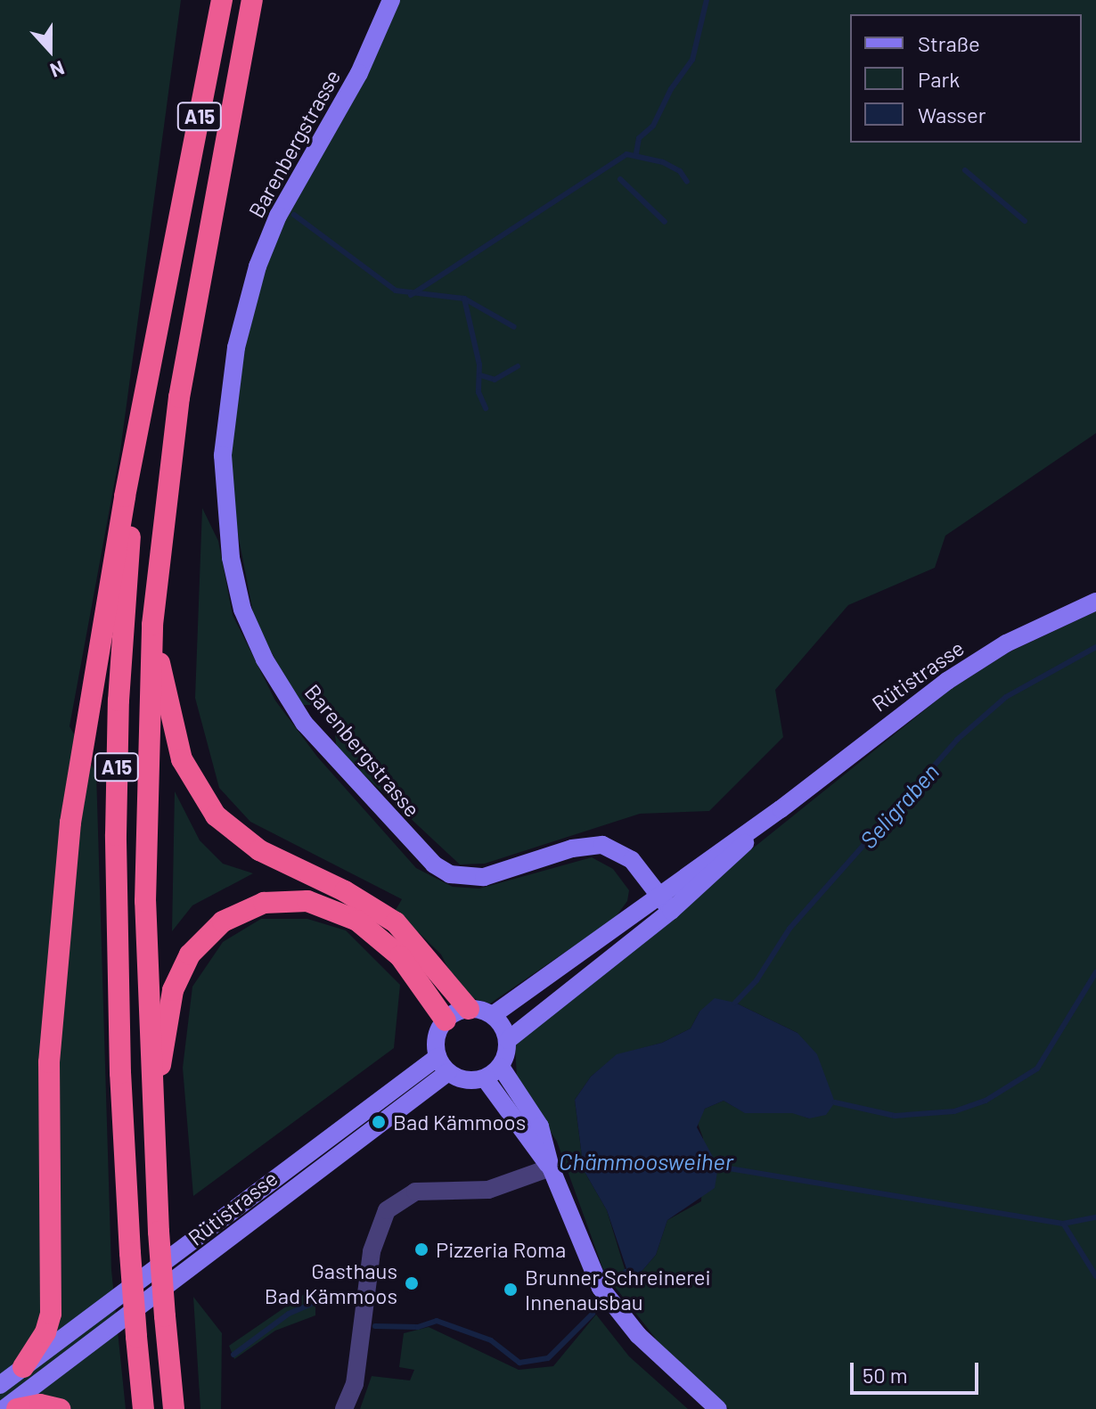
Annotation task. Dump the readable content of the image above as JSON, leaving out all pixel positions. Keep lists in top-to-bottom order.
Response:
{
  "streets": {
    "highway": ["A15"],
    "main road": ["Barenbergstrasse", "Rütistrasse"]
  },
  "crossings": [
    ["Barenbergstrasse", "Rütistrasse"]
  ],
  "water": ["Seligraben", "Chämmoosweiher"],
  "places": [
    "Bad Kämmoos",
    "Pizzeria Roma",
    "Gasthaus Bad Kämmoos",
    "Brunner Schreinerei Innenausbau"
  ],
  "legend": ["Straße", "Park", "Wasser"],
  "scale_bar": "50 m",
  "north": "bottom"
}
